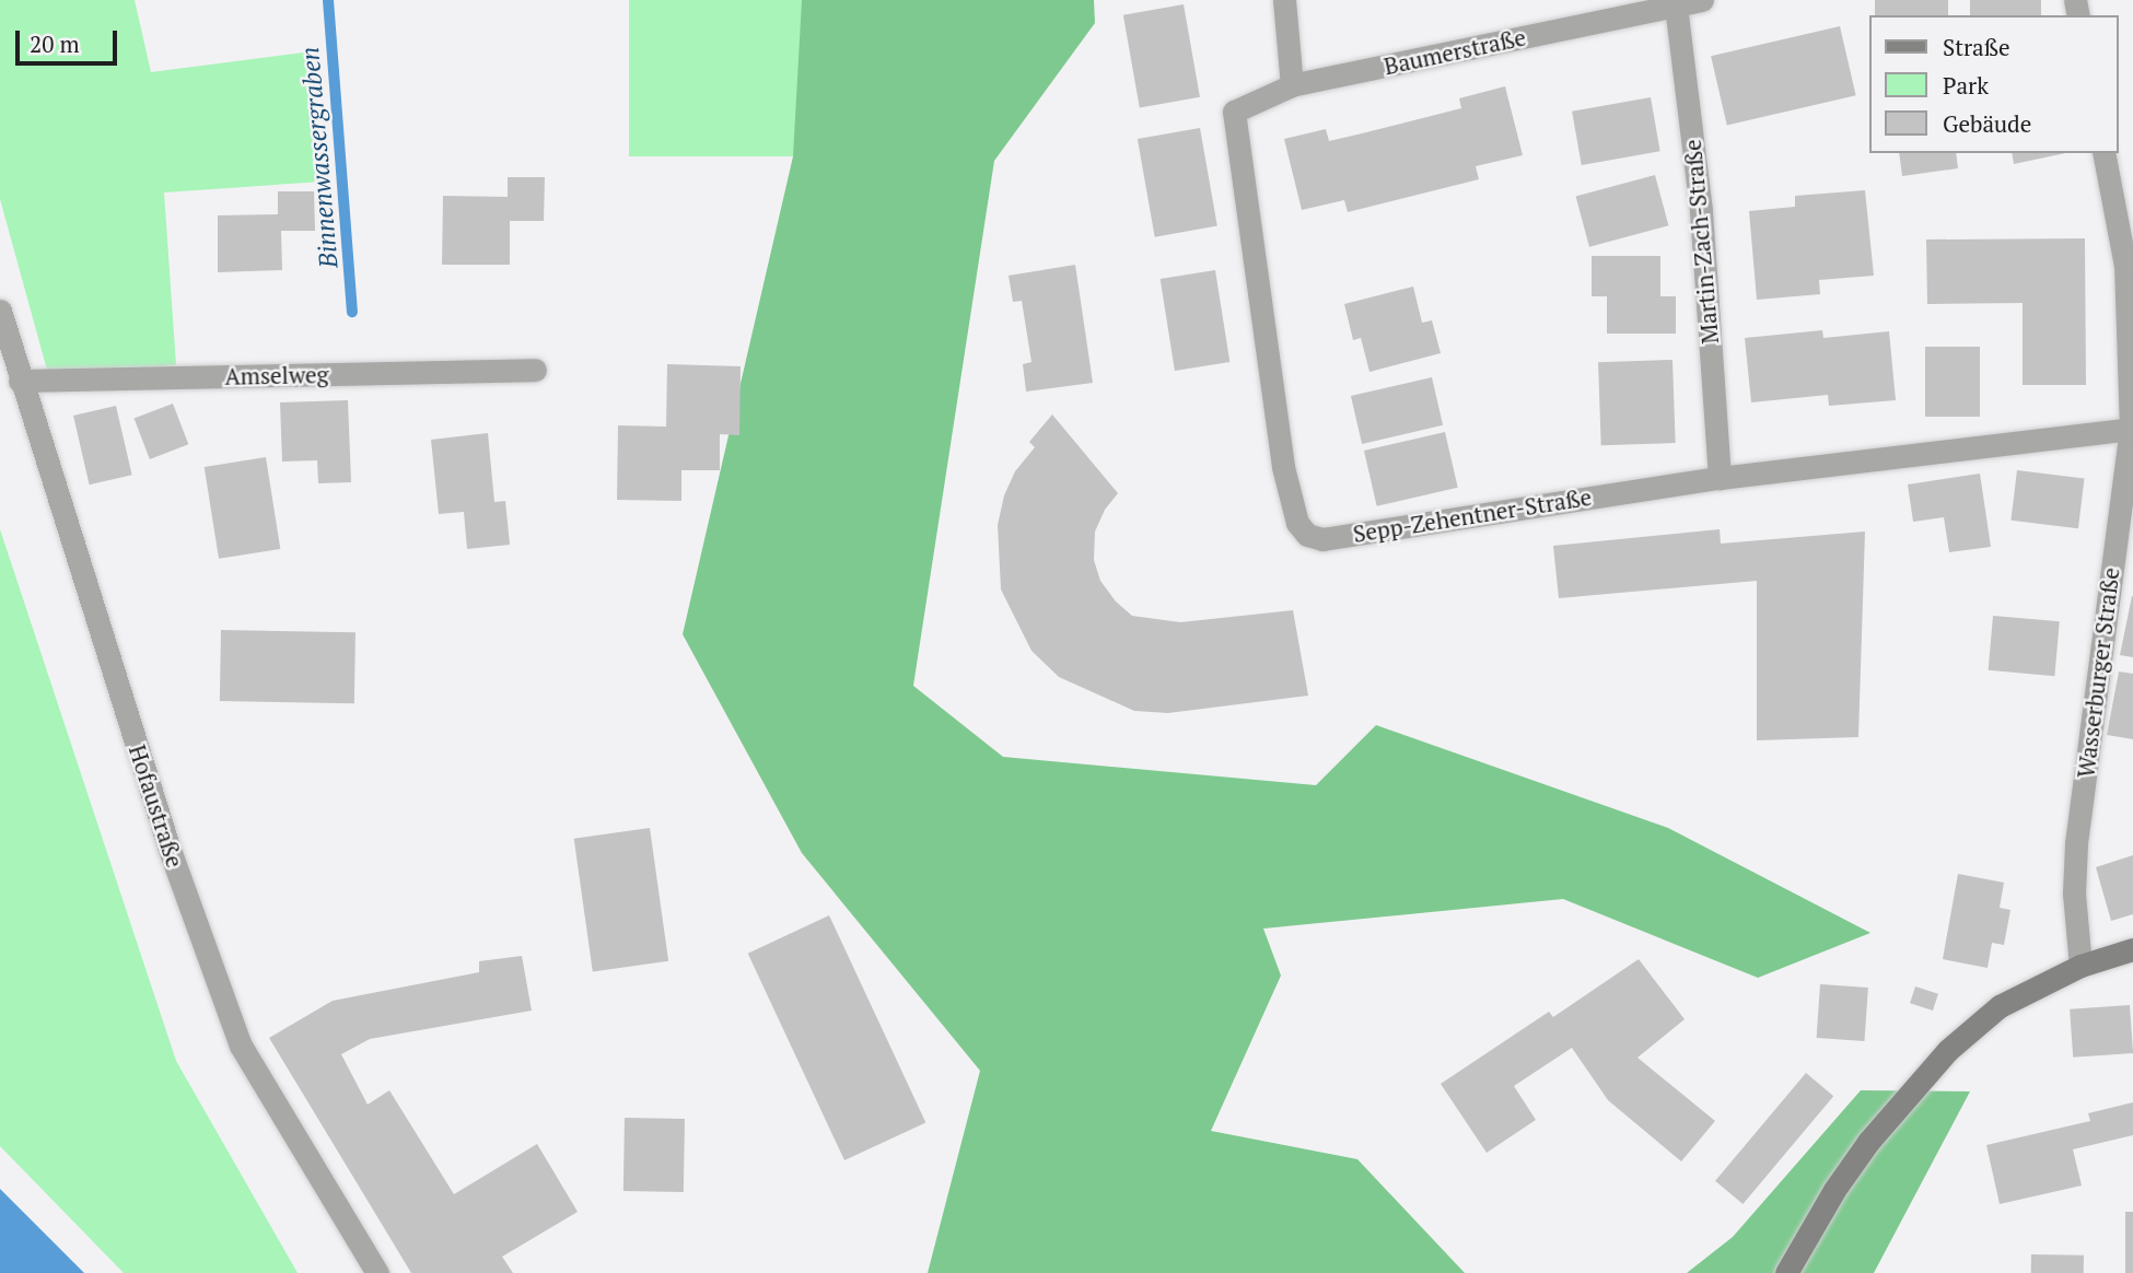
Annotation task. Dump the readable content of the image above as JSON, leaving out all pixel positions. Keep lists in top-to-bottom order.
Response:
{
  "streets": {
    "street": [
      "Baumerstraße",
      "Martin-Zach-Straße",
      "Amselweg",
      "Sepp-Zehentner-Straße",
      "Wasserburger Straße",
      "Hofaustraße"
    ]
  },
  "crossings": [
    ["Baumerstraße", "Martin-Zach-Straße"],
    ["Baumerstraße", "Sepp-Zehentner-Straße"],
    ["Martin-Zach-Straße", "Sepp-Zehentner-Straße"],
    ["Amselweg", "Hofaustraße"],
    ["Sepp-Zehentner-Straße", "Wasserburger Straße"]
  ],
  "water": ["Binnenwassergraben"],
  "legend": ["Straße", "Park", "Gebäude"],
  "scale_bar": "20 m"
}
